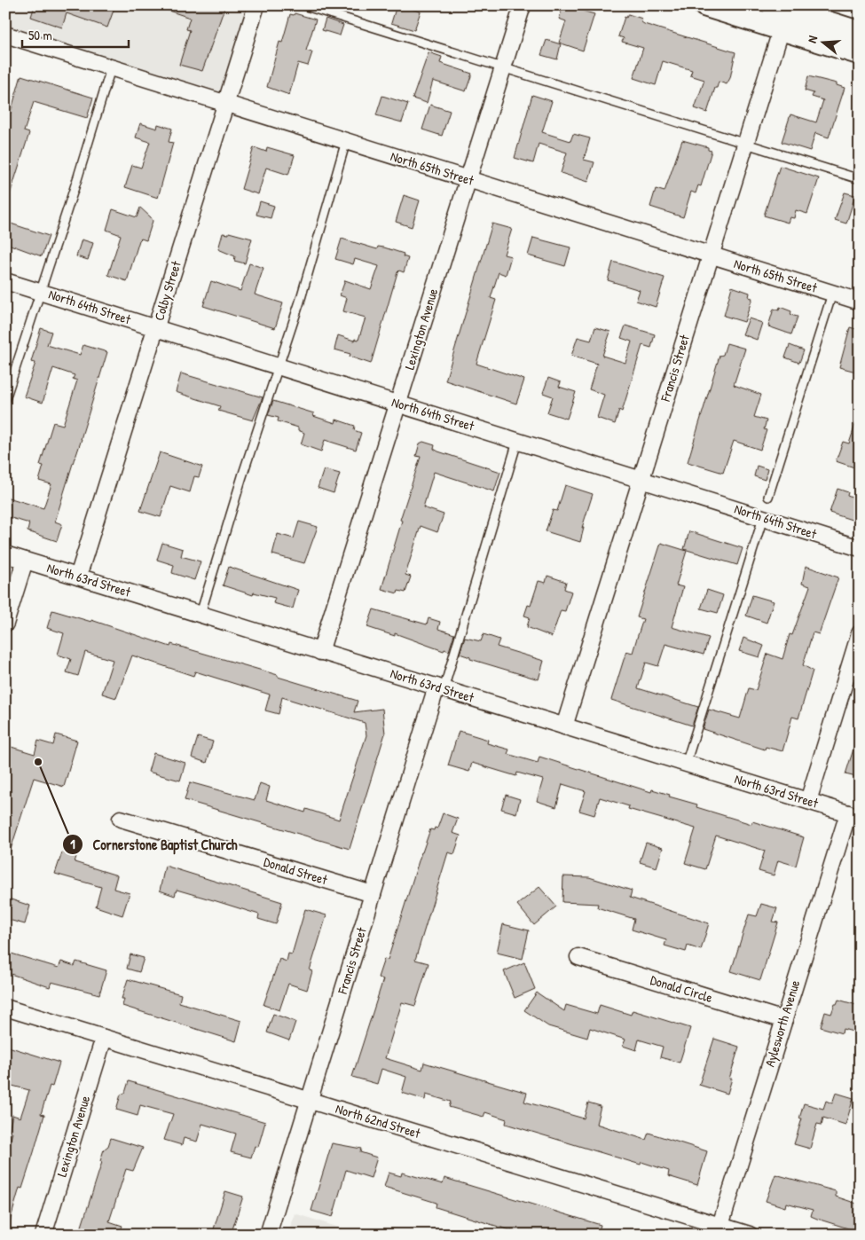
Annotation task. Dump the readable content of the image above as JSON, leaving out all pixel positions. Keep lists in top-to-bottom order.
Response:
{
  "streets": {
    "street": [
      "North 65th Street",
      "Colby Street",
      "North 64th Street",
      "Lexington Avenue",
      "Francis Street",
      "North 63rd Street",
      "Donald Street",
      "Donald Circle",
      "Aylesworth Avenue",
      "North 62nd Street"
    ]
  },
  "crossings": [
    ["North 65th Street", "Colby Street"],
    ["North 65th Street", "Lexington Avenue"],
    ["North 65th Street", "Francis Street"],
    ["Colby Street", "North 64th Street"],
    ["Colby Street", "North 63rd Street"],
    ["North 64th Street", "Lexington Avenue"],
    ["North 64th Street", "Francis Street"],
    ["Lexington Avenue", "North 63rd Street"],
    ["Lexington Avenue", "North 62nd Street"],
    ["Francis Street", "North 63rd Street"],
    ["Francis Street", "Donald Street"],
    ["Francis Street", "North 62nd Street"],
    ["North 63rd Street", "Aylesworth Avenue"],
    ["Donald Circle", "Aylesworth Avenue"],
    ["Aylesworth Avenue", "North 62nd Street"]
  ],
  "places": ["Cornerstone Baptist Church"],
  "scale_bar": "50 m",
  "north": "left"
}
